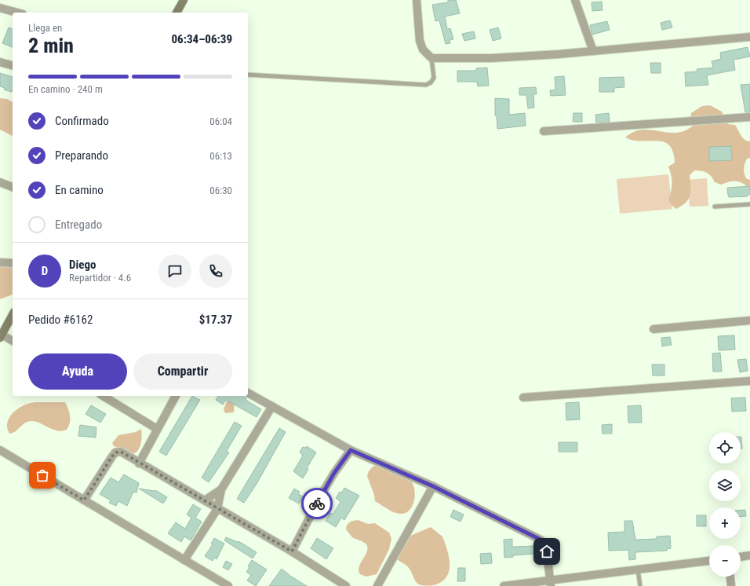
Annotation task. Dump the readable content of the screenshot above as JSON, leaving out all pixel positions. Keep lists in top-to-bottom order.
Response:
{
  "page": {
    "heading": ["2 min", "Llega en", "06:34–06:39"],
    "panel": [
      "Diego",
      "Repartidor · 4.6",
      "Pedido #6162",
      "$17.37"
    ],
    "bar": "En camino · 240 m",
    "list": [
      ["Confirmado", "06:04"],
      ["Preparando", "06:13"],
      ["En camino", "06:30"],
      "Entregado"
    ],
    "round": "D",
    "buttons": ["Ayuda", "Compartir"],
    "map_buttons": ["+", "−"]
  }
}
